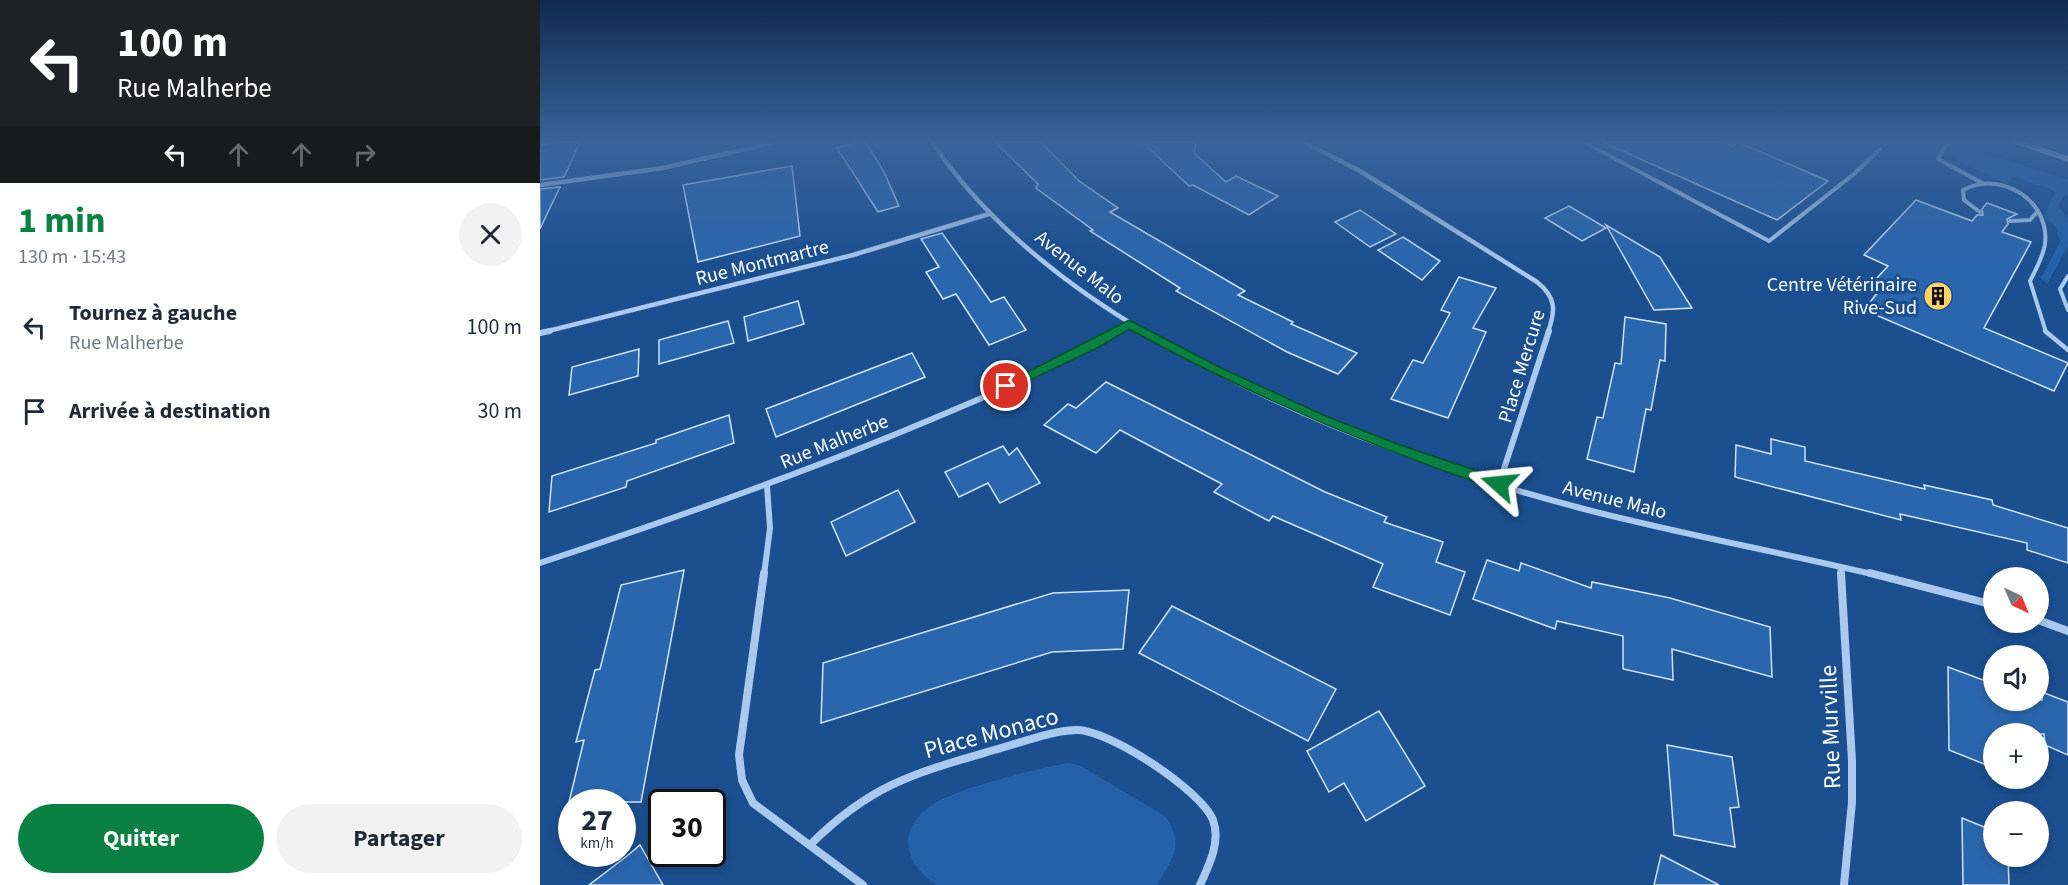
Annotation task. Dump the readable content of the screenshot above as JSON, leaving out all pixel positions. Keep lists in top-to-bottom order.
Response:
{
  "streets": {
    "street": [
      "Rue Montmartre",
      "Avenue Malo",
      "Place Mercure",
      "Rue Malherbe",
      "Rue Murville",
      "Place Monaco"
    ]
  },
  "crossings": [
    ["Rue Montmartre", "Avenue Malo"],
    ["Avenue Malo", "Place Mercure"],
    ["Avenue Malo", "Rue Malherbe"],
    ["Avenue Malo", "Rue Murville"]
  ],
  "places": {
    "building": ["Centre Vétérinaire Rive-Sud"]
  },
  "north": "bottom right",
  "page": {
    "turn": ["100 m", "Rue Malherbe"],
    "heading": ["1 min", "130 m · 15:43"],
    "list": [
      {
        "name": "Tournez à gauche",
        "note": "Rue Malherbe",
        "value": "100 m"
      },
      {
        "name": "Arrivée à destination",
        "value": "30 m"
      }
    ],
    "map_buttons": ["+", "−"],
    "speed": "27 km/h",
    "limit": "30",
    "buttons": ["Quitter", "Partager"]
  }
}
